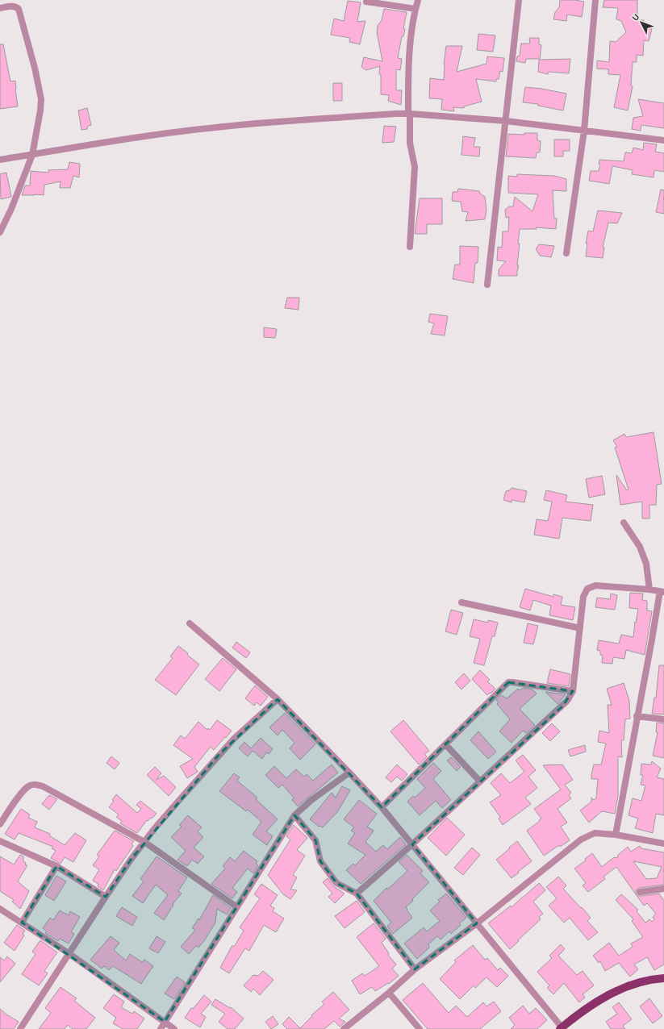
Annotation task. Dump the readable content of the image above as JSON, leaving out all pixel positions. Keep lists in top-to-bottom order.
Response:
{
  "north": "top left"
}
